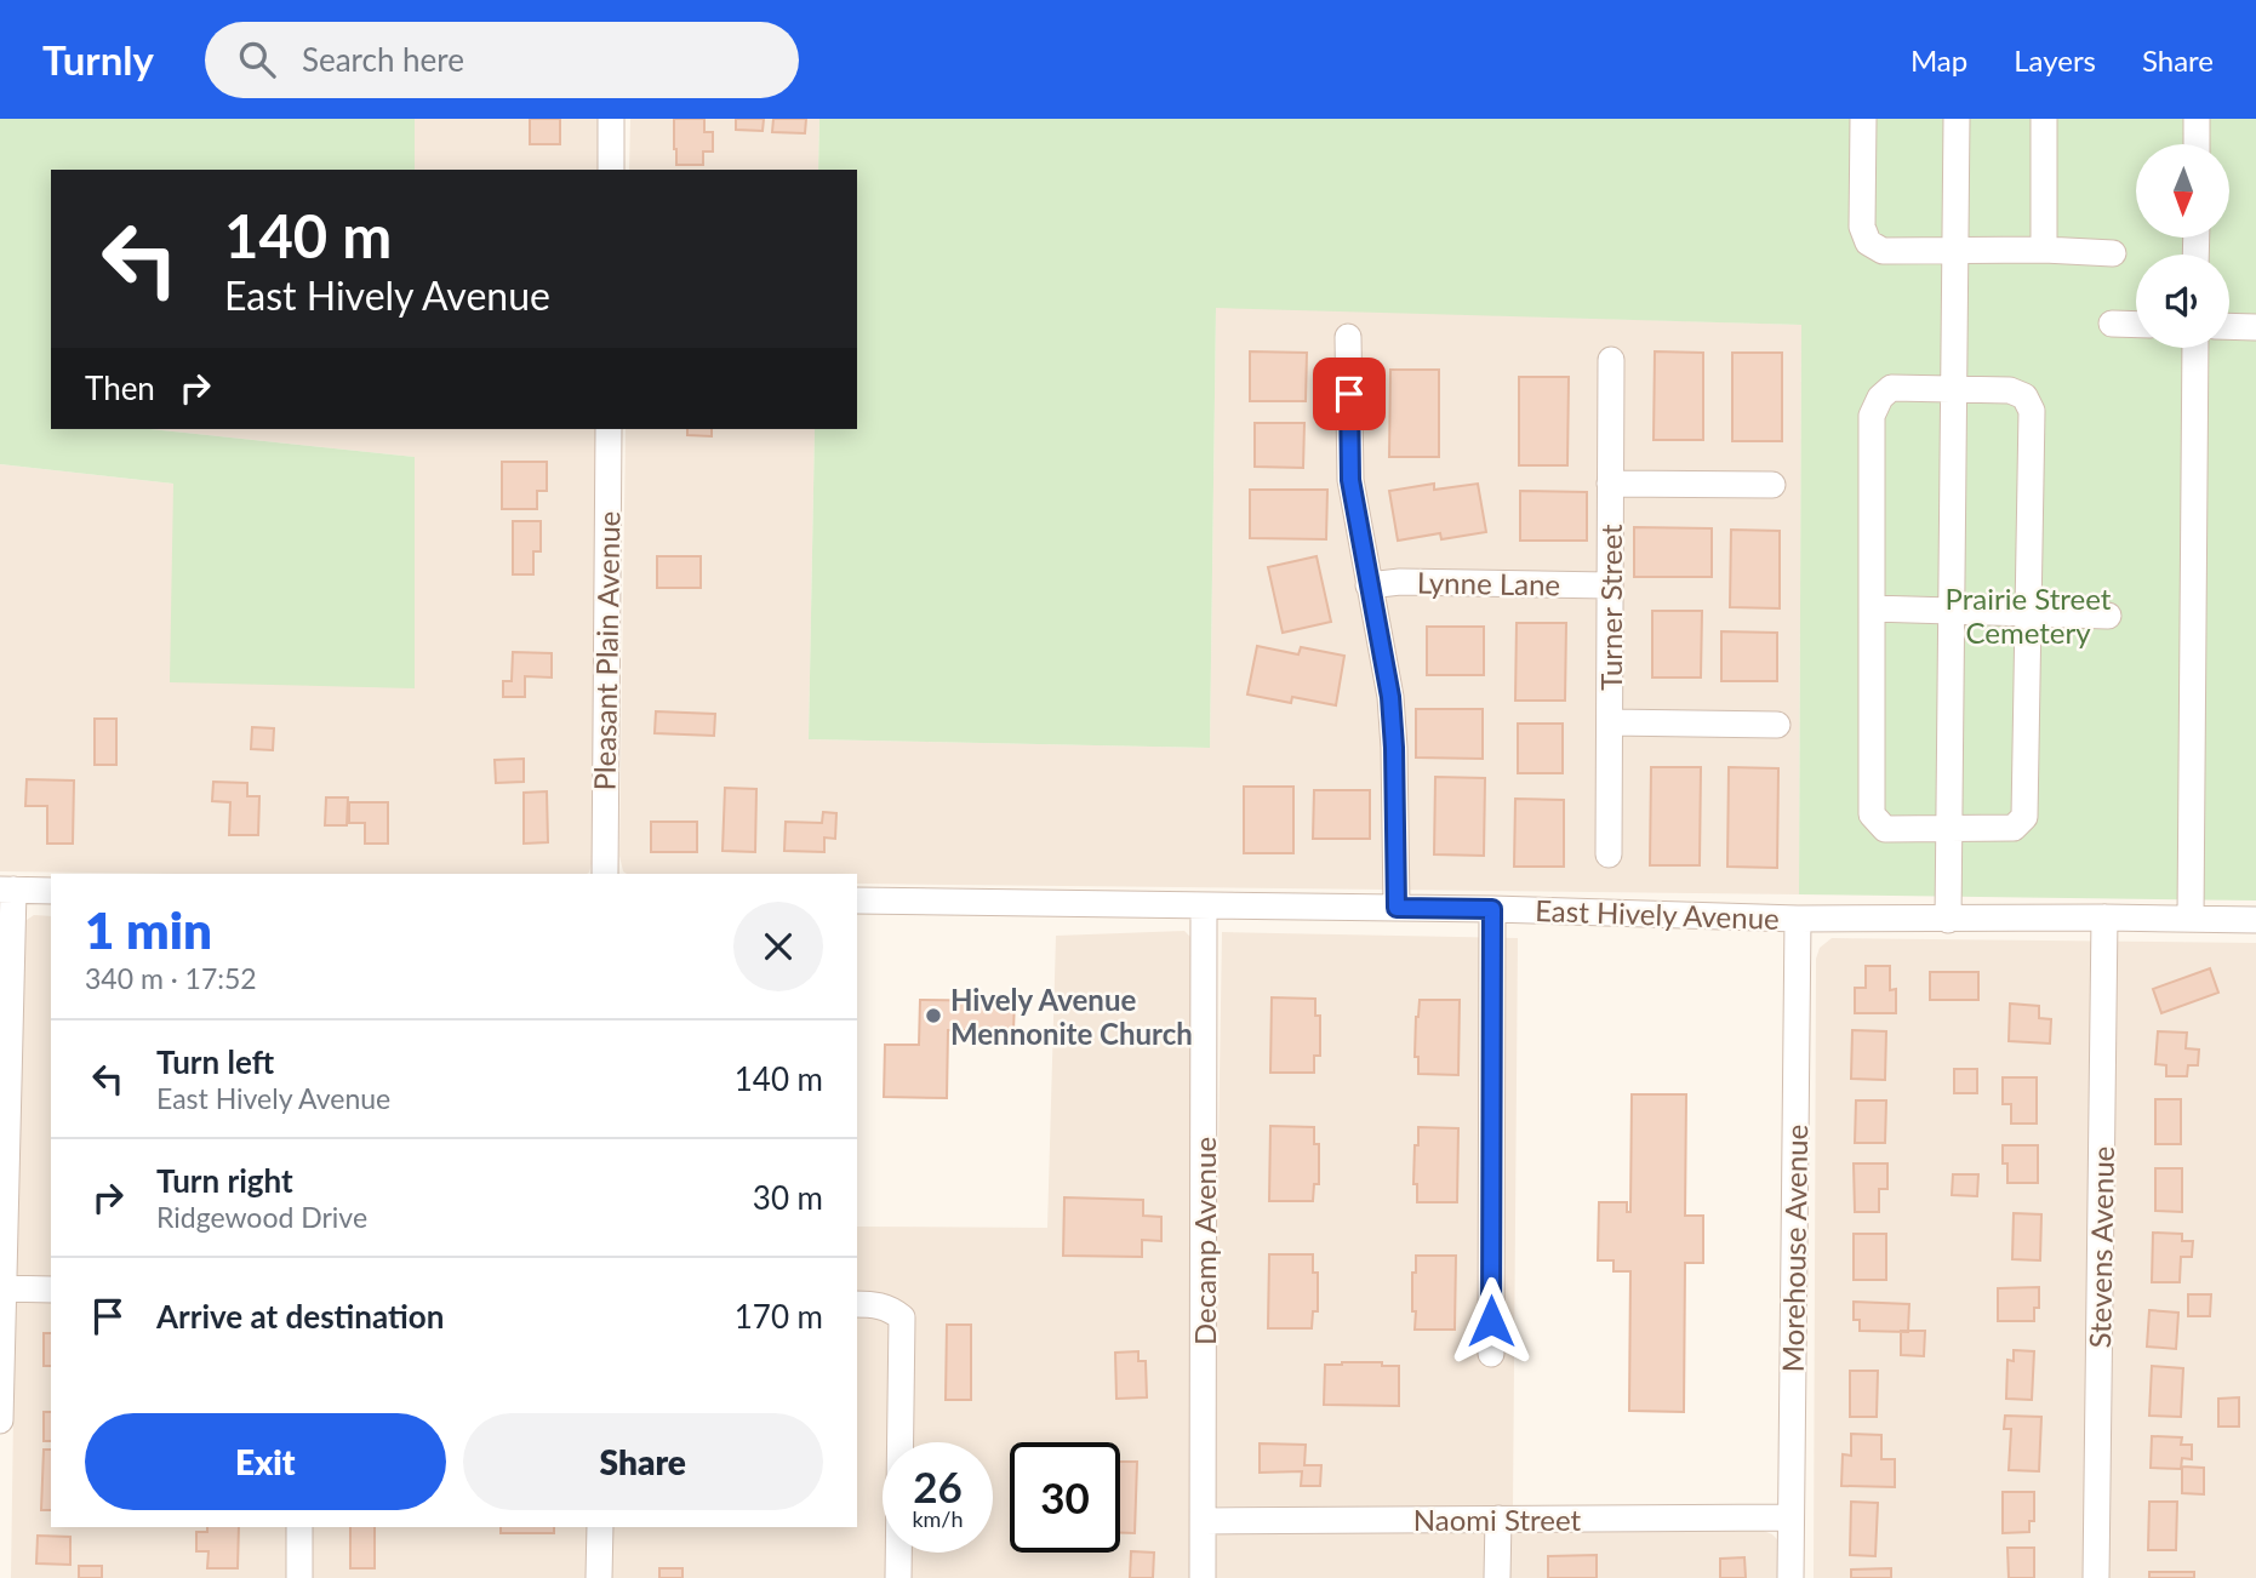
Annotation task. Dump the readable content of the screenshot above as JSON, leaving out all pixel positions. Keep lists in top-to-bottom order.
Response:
{
  "streets": {
    "street": [
      "Lynne Lane",
      "Turner Street",
      "Pleasant Plain Avenue",
      "East Hively Avenue",
      "Decamp Avenue",
      "Stevens Avenue",
      "Morehouse Avenue",
      "Naomi Street"
    ]
  },
  "crossings": [
    ["Lynne Lane", "Turner Street"],
    ["East Hively Avenue", "Decamp Avenue"],
    ["East Hively Avenue", "Stevens Avenue"],
    ["East Hively Avenue", "Morehouse Avenue"],
    ["Decamp Avenue", "Naomi Street"],
    ["Morehouse Avenue", "Naomi Street"]
  ],
  "parks": ["Prairie Street Cemetery"],
  "places": ["Hively Avenue Mennonite Church"],
  "north": "bottom",
  "page": {
    "header": "Turnly",
    "search": "Search here",
    "nav": ["Map", "Layers", "Share"],
    "turn": ["140 m", "East Hively Avenue"],
    "then": "Then",
    "heading": ["1 min", "340 m · 17:52"],
    "list": [
      {
        "name": "Turn left",
        "note": "East Hively Avenue",
        "value": "140 m"
      },
      {
        "name": "Turn right",
        "note": "Ridgewood Drive",
        "value": "30 m"
      },
      {
        "name": "Arrive at destination",
        "value": "170 m"
      }
    ],
    "buttons": ["Exit", "Share"],
    "speed": "26 km/h",
    "limit": "30"
  }
}
